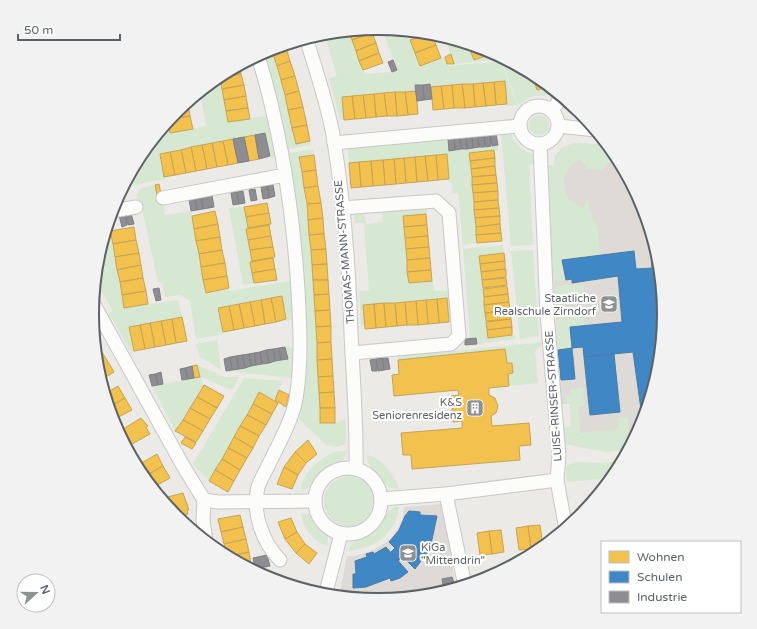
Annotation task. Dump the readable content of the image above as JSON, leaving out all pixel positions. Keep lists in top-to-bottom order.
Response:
{
  "streets": {
    "street": ["THOMAS-MANN-STRASSE", "LUISE-RINSER-STRASSE"]
  },
  "places": {
    "school or university": ["Staatliche Realschule Zirndorf", "KiGa \"Mittendrin\""],
    "building": ["K&S Seniorenresidenz"]
  },
  "legend": ["Wohnen", "Schulen", "Industrie"],
  "scale_bar": "50 m",
  "north": "right"
}
